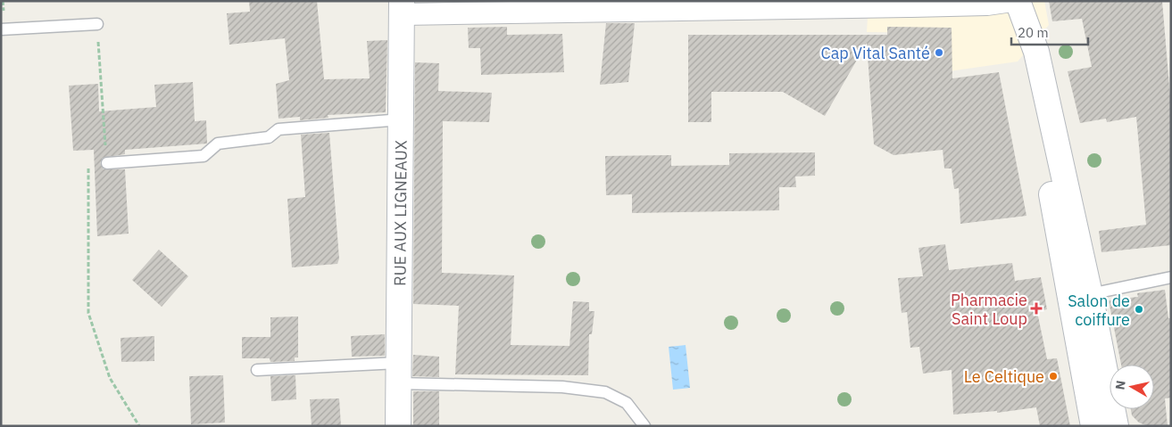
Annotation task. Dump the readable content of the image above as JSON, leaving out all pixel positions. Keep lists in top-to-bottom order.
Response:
{
  "streets": {
    "main road": ["RUE AUX LIGNEAUX"]
  },
  "places": {
    "other": ["Cap Vital Santé", "Salon de coiffure", "Le Celtique"],
    "health": ["Pharmacie Saint Loup"]
  },
  "scale_bar": "20 m",
  "north": "left"
}
